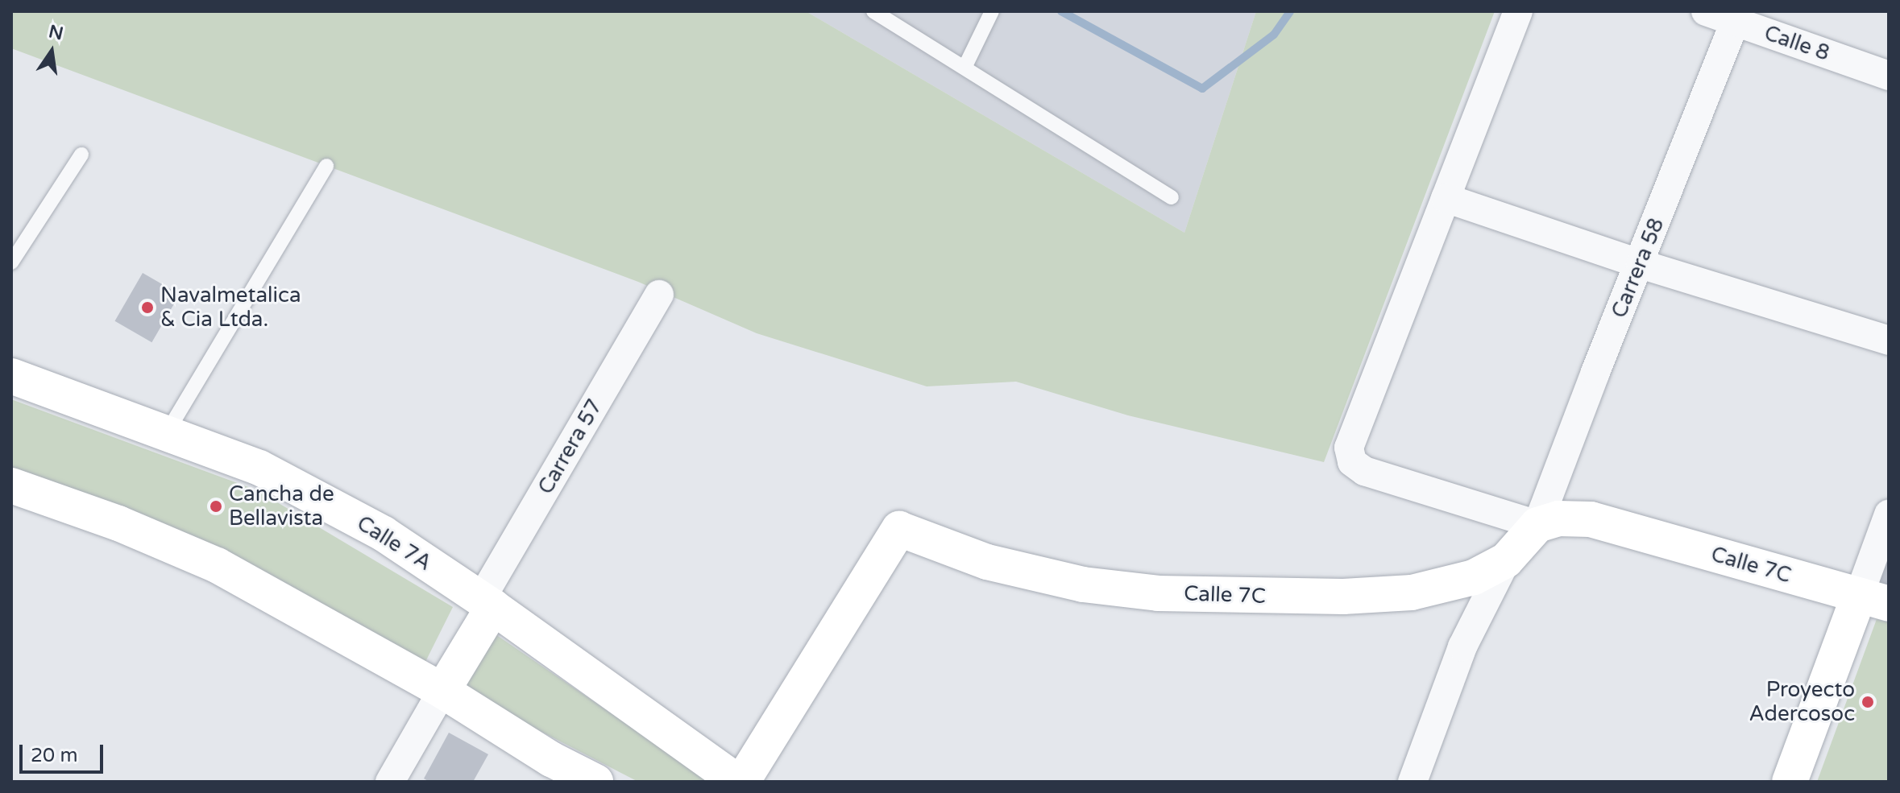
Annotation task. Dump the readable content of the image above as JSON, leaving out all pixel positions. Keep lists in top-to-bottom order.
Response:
{
  "streets": {
    "street": [
      "Calle 8",
      "Carrera 58",
      "Carrera 57",
      "Calle 7A",
      "Calle 7C"
    ]
  },
  "crossings": [
    ["Calle 8", "Carrera 58"],
    ["Carrera 58", "Calle 7C"],
    ["Carrera 57", "Calle 7A"],
    ["Calle 7A", "Calle 7C"]
  ],
  "places": ["Navalmetalica & Cia Ltda.", "Cancha de Bellavista", "Proyecto Adercosoc"],
  "scale_bar": "20 m",
  "north": "top"
}
